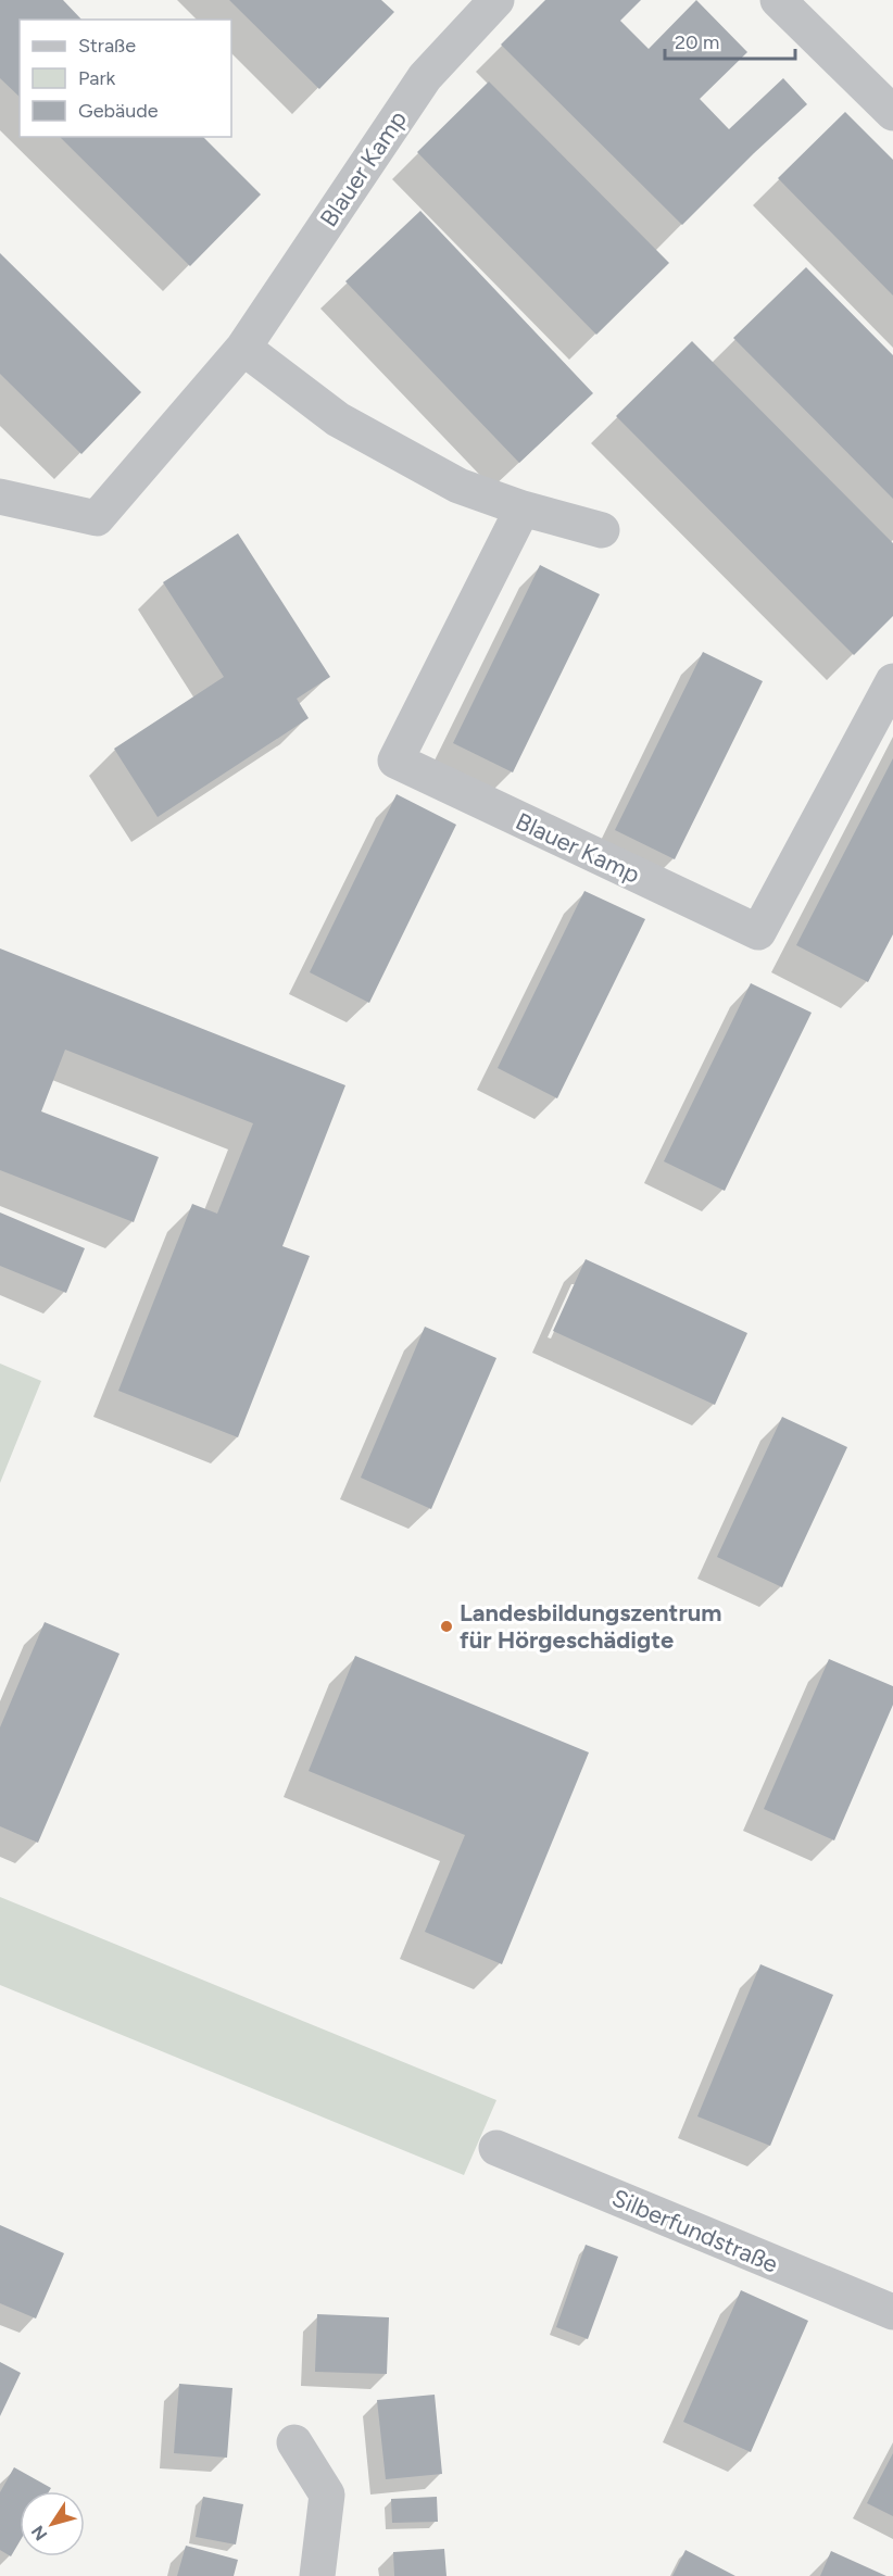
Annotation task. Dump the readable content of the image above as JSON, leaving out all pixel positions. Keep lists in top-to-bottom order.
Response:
{
  "streets": {
    "street": ["Blauer Kamp", "Silberfundstraße"]
  },
  "places": ["Landesbildungszentrum für Hörgeschädigte"],
  "legend": ["Straße", "Park", "Gebäude"],
  "scale_bar": "20 m",
  "north": "bottom left"
}
